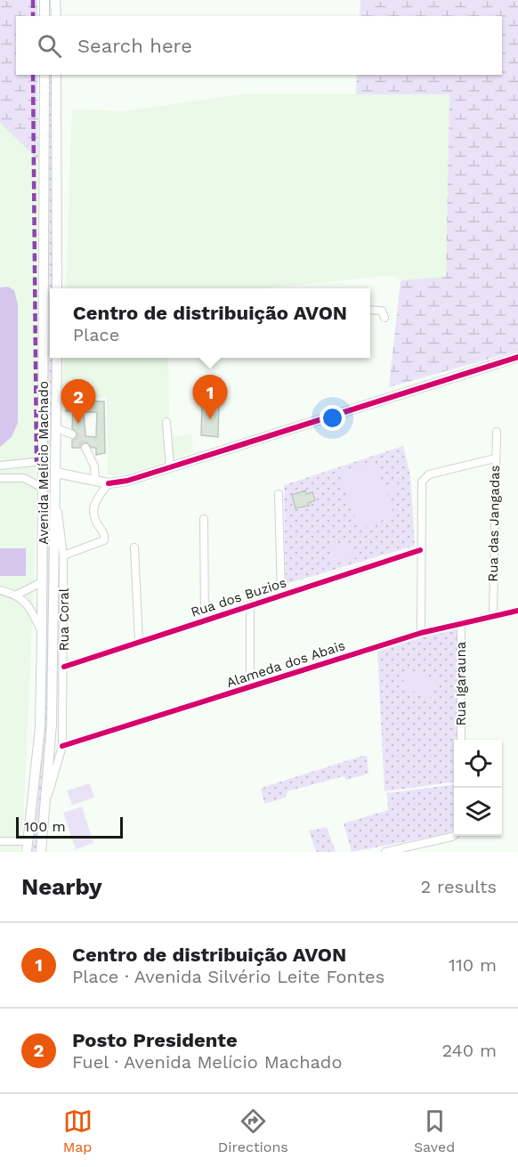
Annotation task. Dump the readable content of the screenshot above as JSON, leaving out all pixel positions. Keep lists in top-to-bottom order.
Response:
{
  "streets": {
    "main road": ["Avenida Melício Machado"],
    "street": [
      "Rua das Jangadas",
      "Rua dos Buzios",
      "Rua Coral",
      "Alameda dos Abais",
      "Rua Igarauna"
    ]
  },
  "crossings": [
    ["Avenida Melício Machado", "Rua Coral"],
    ["Rua das Jangadas", "Alameda dos Abais"],
    ["Rua dos Buzios", "Rua Coral"],
    ["Rua Coral", "Alameda dos Abais"],
    ["Alameda dos Abais", "Rua Igarauna"]
  ],
  "scale_bar": "100 m",
  "page": {
    "search": "Search here",
    "popup": ["Centro de distribuição AVON", "Place"],
    "pins": ["1", "2"],
    "scale": "100 m",
    "heading": ["Nearby", "2 results"],
    "list": [
      {
        "mark": "1",
        "name": "Centro de distribuição AVON",
        "note": "Place · Avenida Silvério Leite Fontes",
        "value": "110 m"
      },
      {
        "mark": "2",
        "name": "Posto Presidente",
        "note": "Fuel · Avenida Melício Machado",
        "value": "240 m"
      }
    ],
    "nav": ["Map", "Directions", "Saved"]
  }
}
